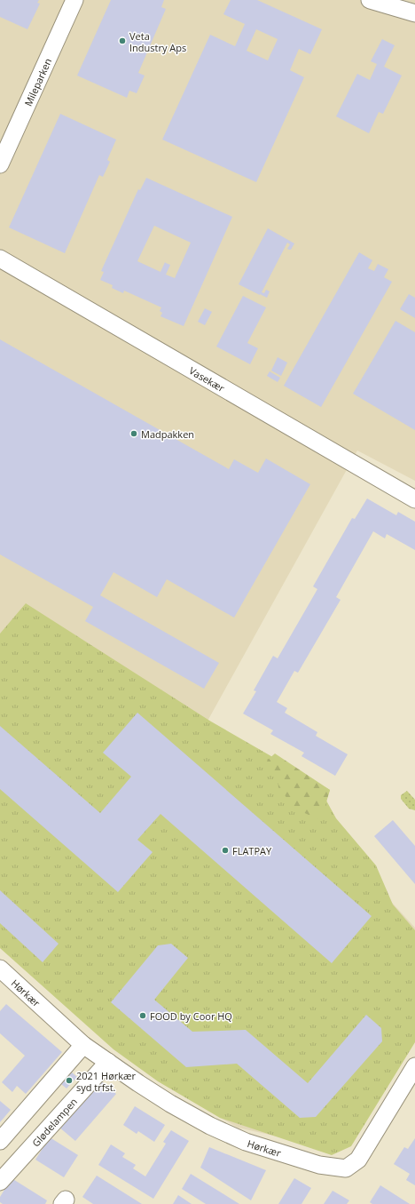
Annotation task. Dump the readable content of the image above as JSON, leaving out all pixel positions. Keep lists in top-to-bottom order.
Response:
{
  "streets": {
    "street": [
      "Mileparken",
      "Vasekær",
      "Hørkær",
      "Glødelampen"
    ]
  },
  "crossings": [
    ["Hørkær", "Glødelampen"]
  ],
  "places": [
    "Veta Industry Aps",
    "Madpakken",
    "FLATPAY",
    "FOOD by Coor HQ",
    "2021 Hørkær syd trfst."
  ]
}
